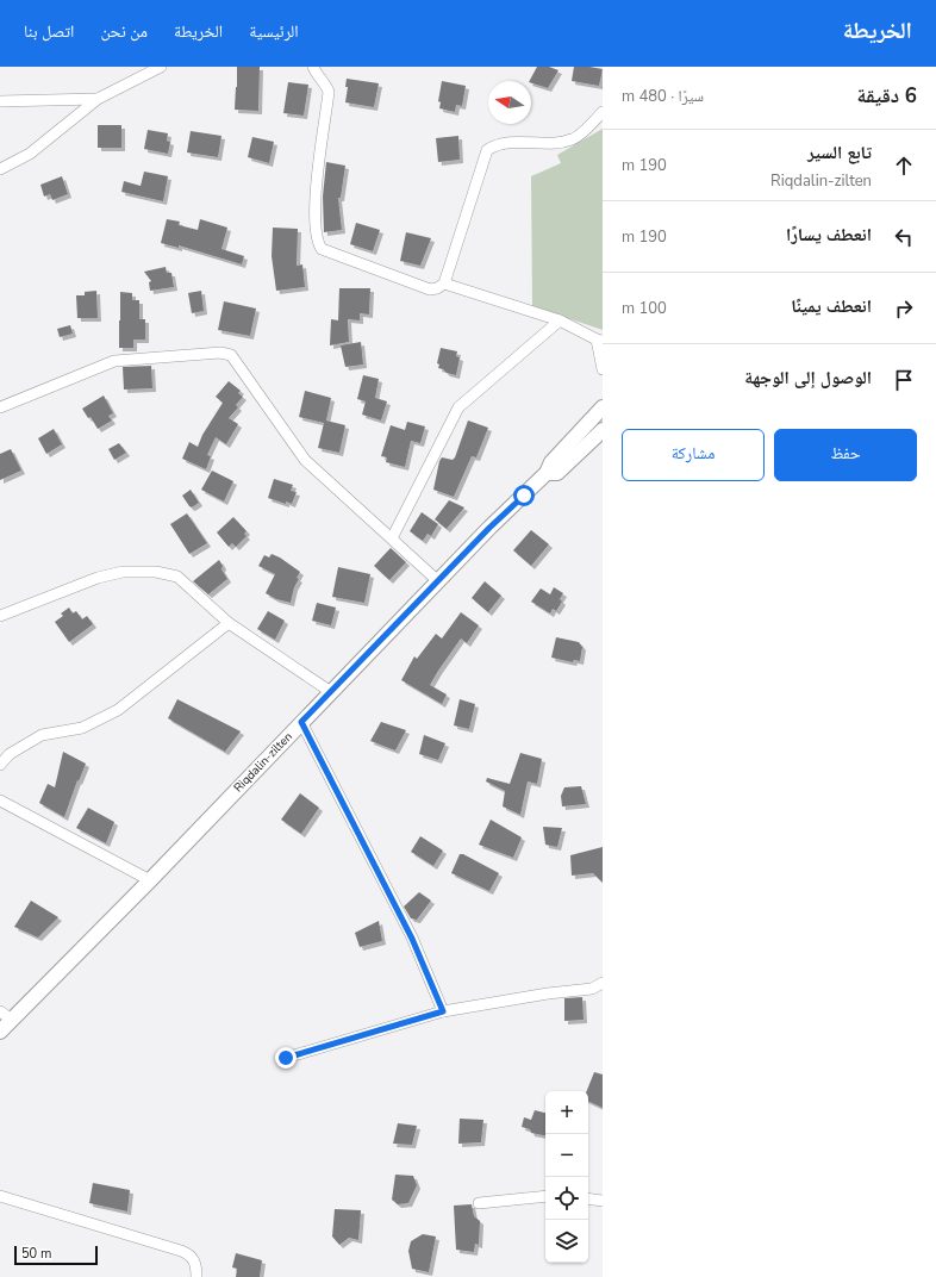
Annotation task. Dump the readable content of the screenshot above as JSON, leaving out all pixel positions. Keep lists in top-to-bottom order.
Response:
{
  "streets": {
    "main road": ["Riqdalin-zilten"]
  },
  "scale_bar": "50 m",
  "north": "left",
  "page": {
    "header": "الخريطة",
    "nav": [
      "الرئيسية",
      "الخريطة",
      "من نحن",
      "اتصل بنا"
    ],
    "heading": ["6 دقيقة", "سيرًا · 480 m"],
    "list": [
      ["تابع السير", "Riqdalin-zilten", "190 m"],
      ["انعطف يسارًا", "190 m"],
      ["انعطف يمينًا", "100 m"],
      "الوصول إلى الوجهة"
    ],
    "buttons": ["حفظ", "مشاركة"],
    "map_buttons": ["+", "−"],
    "scale": "50 m"
  }
}
